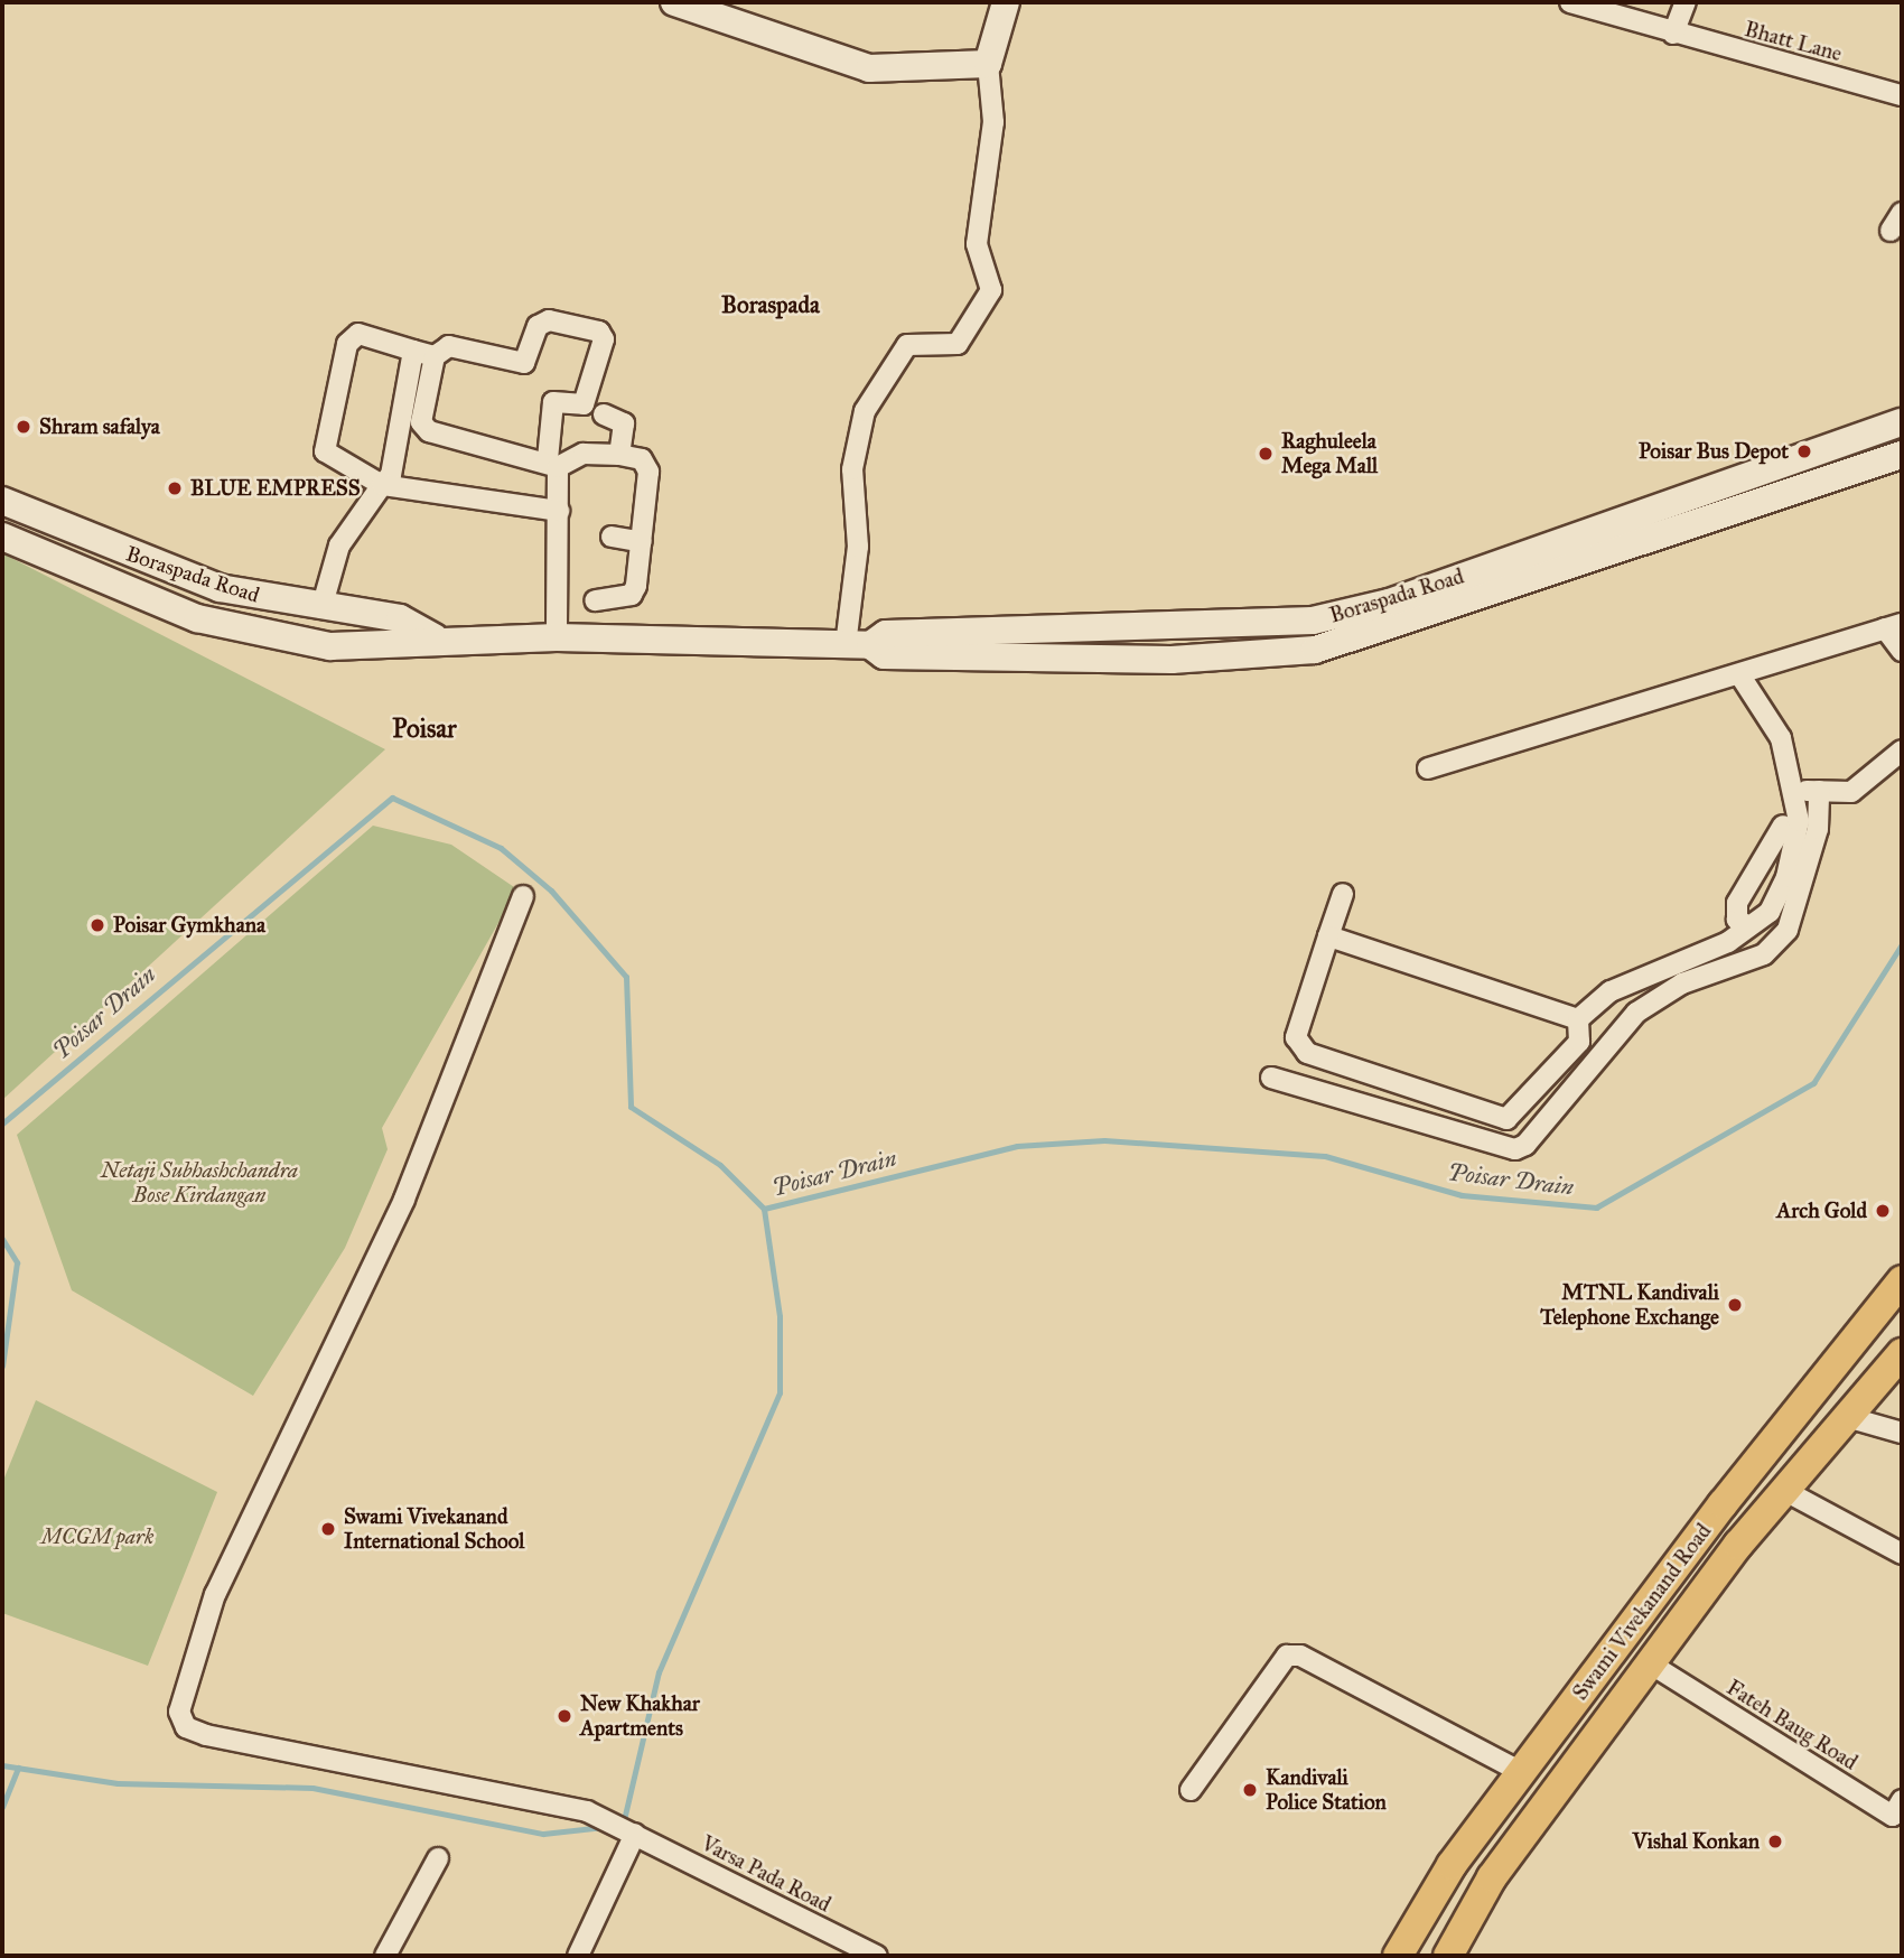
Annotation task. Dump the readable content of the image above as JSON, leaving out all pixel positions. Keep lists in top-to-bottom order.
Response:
{
  "streets": {
    "main road": ["Boraspada Road", "Swami Vivekanand Road"],
    "street": ["Bhatt Lane", "Fateh Baug Road", "Varsa Pada Road"]
  },
  "crossings": [
    ["Swami Vivekanand Road", "Fateh Baug Road"]
  ],
  "districts": ["Boraspada", "Poisar"],
  "water": ["Poisar Drain"],
  "parks": ["Netaji Subhashchandra Bose Kirdangan", "MCGM park"],
  "places": [
    "Shram safalya",
    "Poisar Bus Depot",
    "Raghuleela Mega Mall",
    "BLUE EMPRESS",
    "Poisar Gymkhana",
    "Arch Gold",
    "MTNL Kandivali Telephone Exchange",
    "Swami Vivekanand International School",
    "New Khakhar Apartments",
    "Kandivali Police Station",
    "Vishal Konkan"
  ]
}
